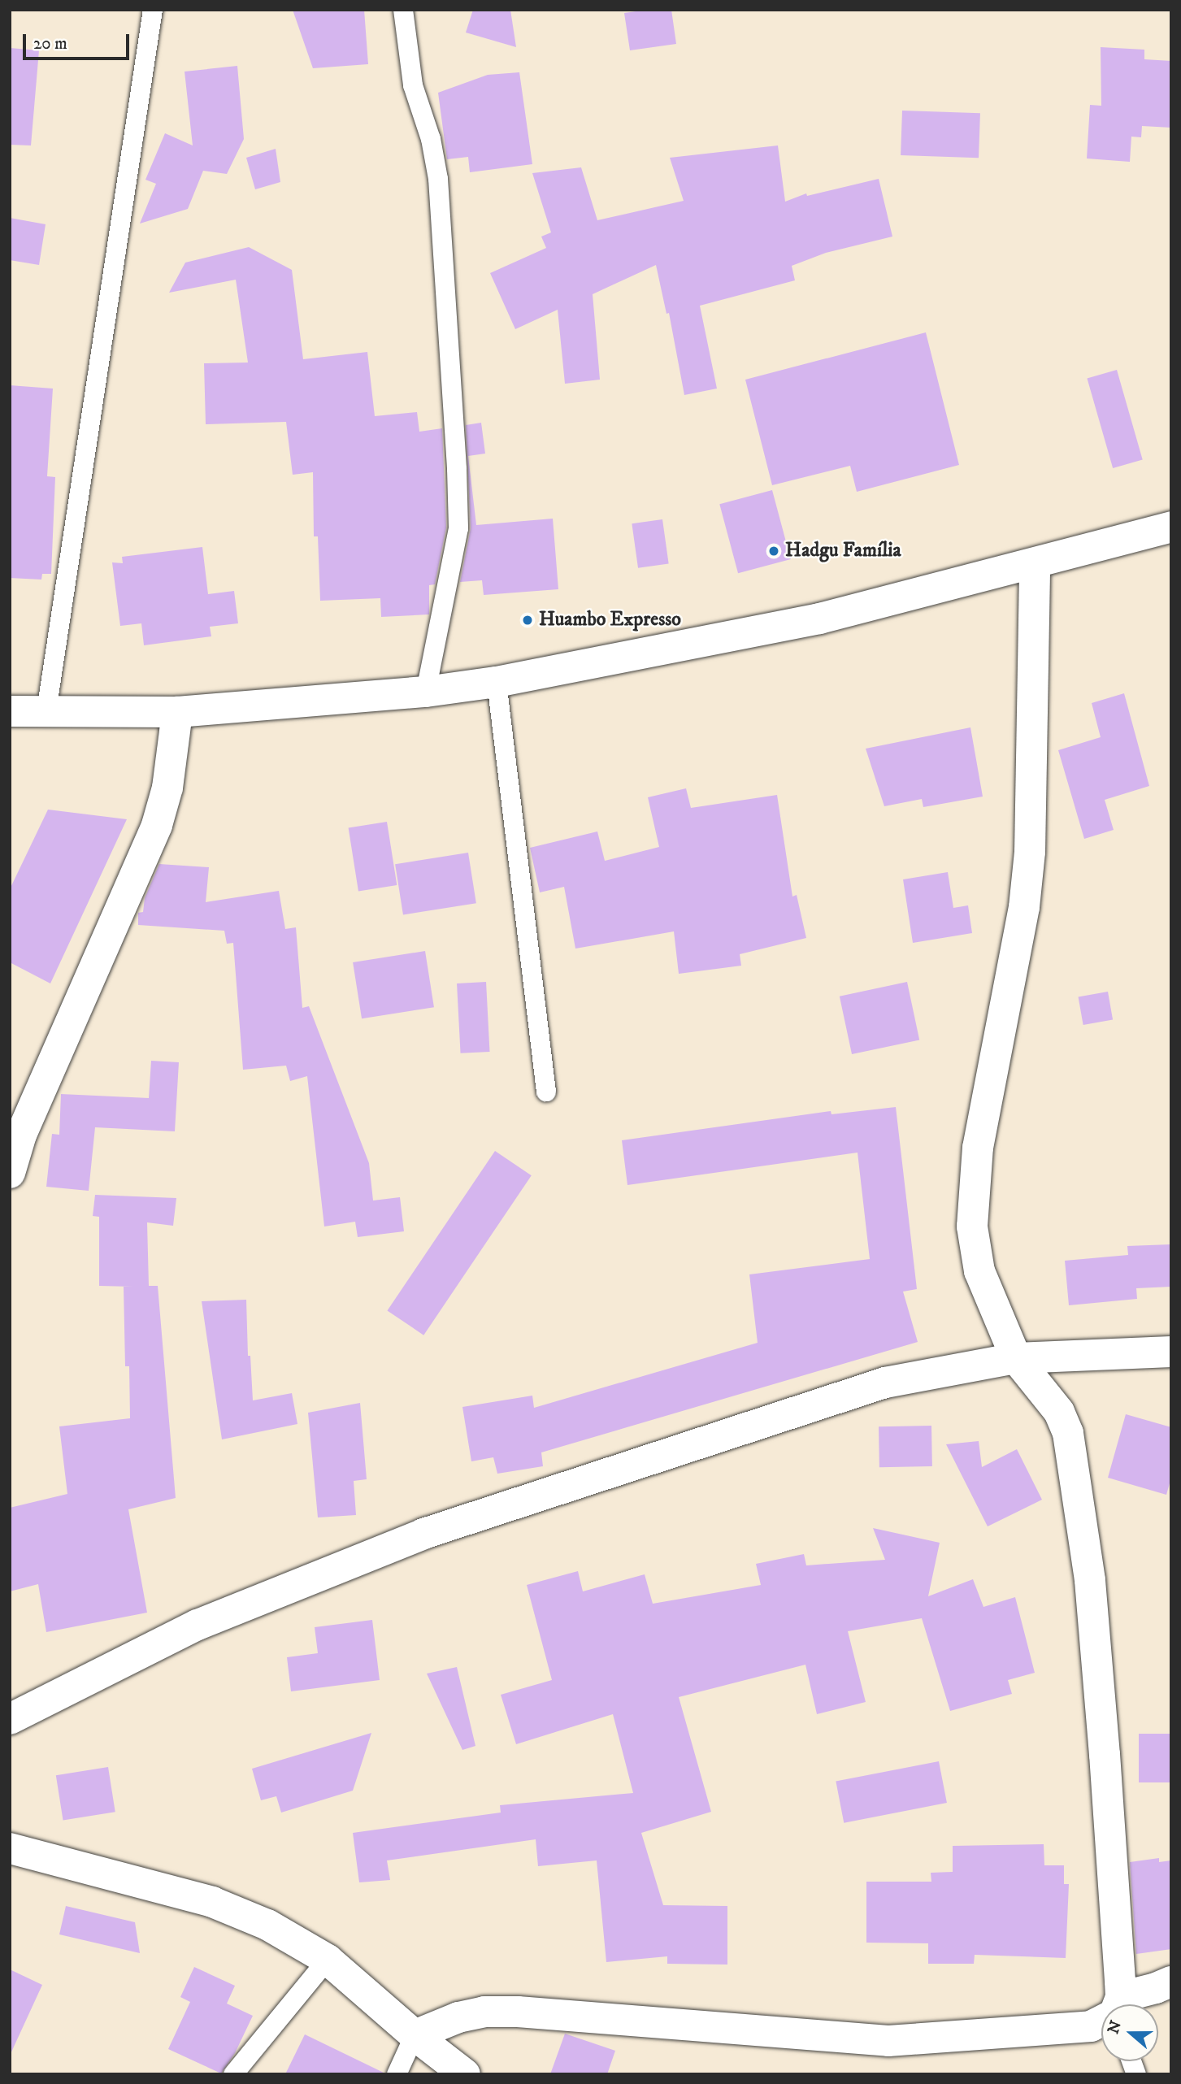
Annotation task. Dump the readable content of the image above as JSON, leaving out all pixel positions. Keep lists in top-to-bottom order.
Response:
{
  "places": ["Hadgu Família", "Huambo Expresso"],
  "scale_bar": "20 m",
  "north": "left"
}
